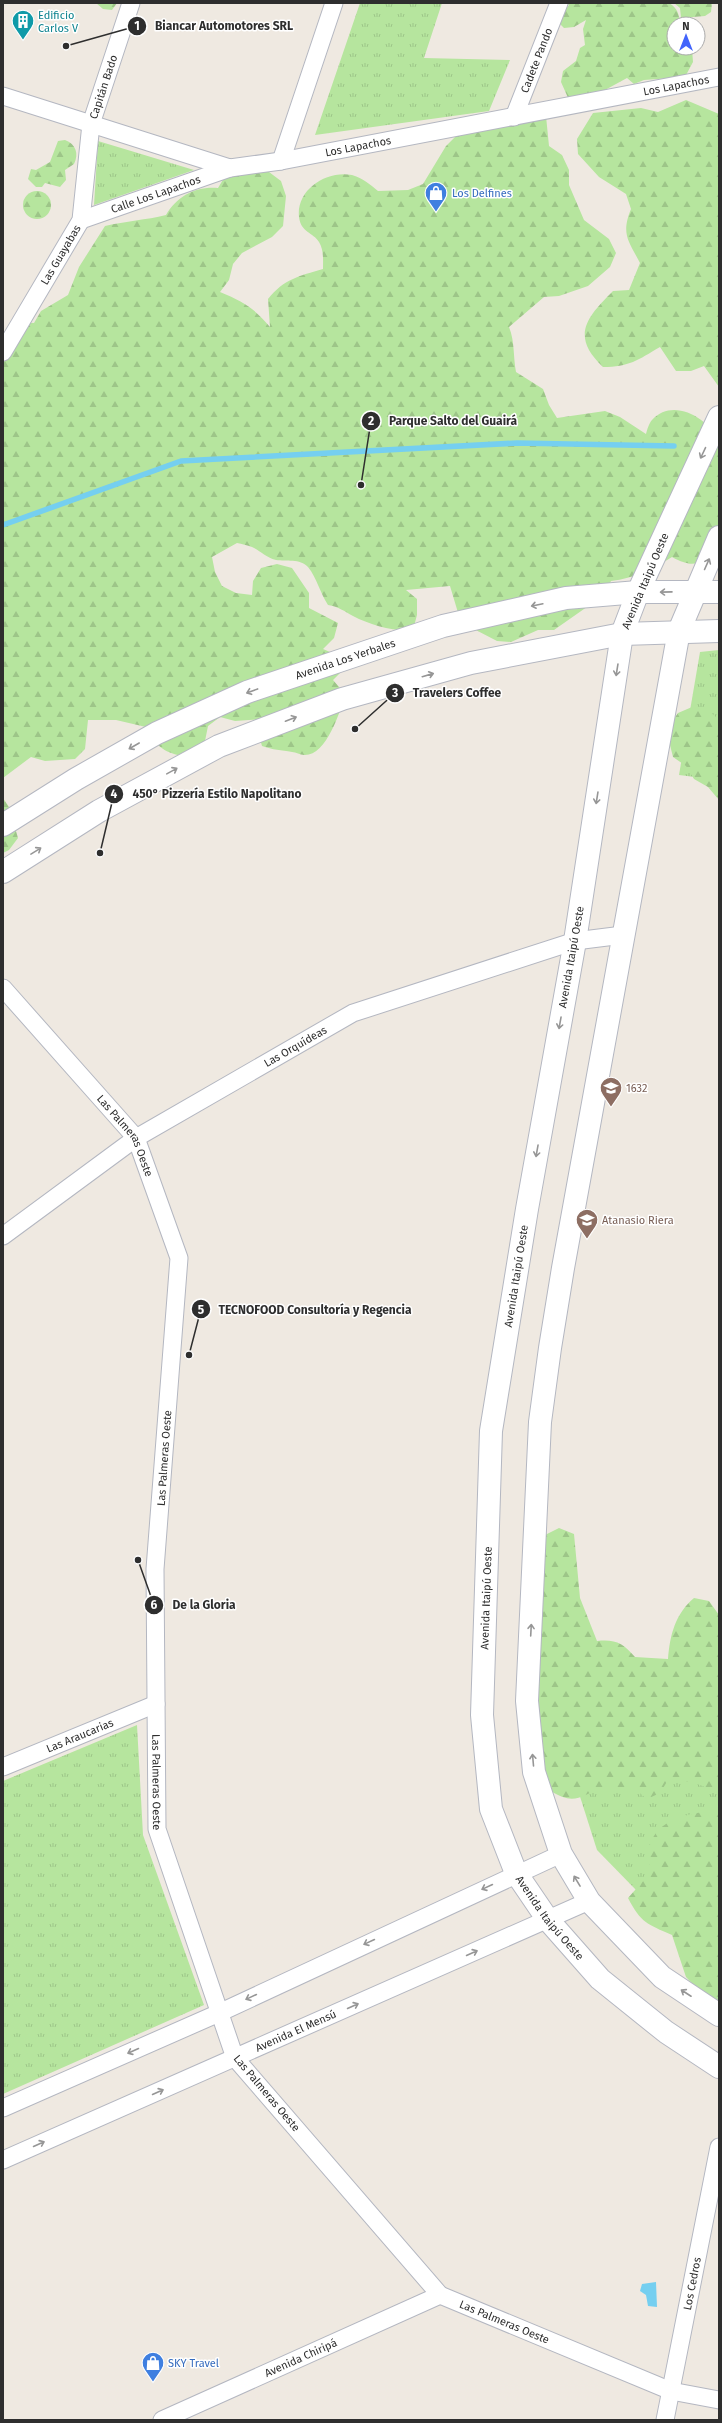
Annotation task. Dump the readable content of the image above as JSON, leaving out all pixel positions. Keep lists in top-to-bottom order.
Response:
{
  "streets": {
    "street": [
      "Cadete Pando",
      "Los Lapachos",
      "Capitán Bado",
      "Calle Los Lapachos",
      "Las Guayabas",
      "Avenida Itaipú Oeste",
      "Avenida Los Yerbales",
      "Las Orquídeas",
      "Las Palmeras Oeste",
      "Las Araucarias",
      "Avenida El Mensú",
      "Los Cedros",
      "Avenida Chiripá"
    ]
  },
  "crossings": [
    ["Cadete Pando", "Los Lapachos"],
    ["Los Lapachos", "Capitán Bado"],
    ["Los Lapachos", "Calle Los Lapachos"],
    ["Los Lapachos", "Las Guayabas"],
    ["Capitán Bado", "Las Guayabas"],
    ["Calle Los Lapachos", "Las Guayabas"],
    ["Avenida Itaipú Oeste", "Avenida Los Yerbales"],
    ["Avenida Itaipú Oeste", "Las Orquídeas"],
    ["Avenida Itaipú Oeste", "Avenida El Mensú"],
    ["Las Orquídeas", "Las Palmeras Oeste"],
    ["Las Palmeras Oeste", "Las Araucarias"],
    ["Las Palmeras Oeste", "Avenida El Mensú"],
    ["Las Palmeras Oeste", "Los Cedros"],
    ["Las Palmeras Oeste", "Avenida Chiripá"]
  ],
  "places": {
    "building": ["Edificio Carlos V"],
    "other": [
      "Biancar Automotores SRL",
      "Parque Salto del Guairá",
      "Travelers Coffee",
      "450° Pizzería Estilo Napolitano",
      "TECNOFOOD Consultoría y Regencia",
      "De la Gloria"
    ],
    "shop": ["Los Delfines", "SKY Travel"],
    "school or university": ["1632", "Atanasio Riera"]
  },
  "north": "top"
}
